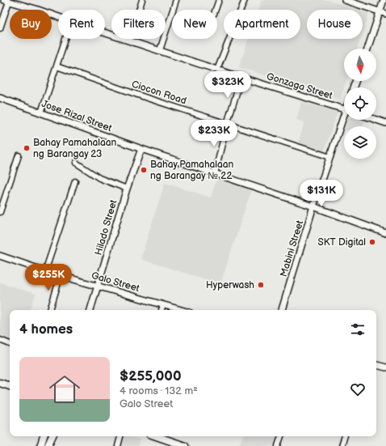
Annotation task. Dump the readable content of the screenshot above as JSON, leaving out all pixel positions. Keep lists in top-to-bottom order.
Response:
{
  "streets": {
    "street": [
      "Gonzaga Street",
      "Ciocon Road",
      "Jose Rizal Street",
      "Hilado Street",
      "Mabini Street",
      "Galo Street"
    ]
  },
  "crossings": [
    ["Ciocon Road", "Mabini Street"],
    ["Jose Rizal Street", "Hilado Street"],
    ["Jose Rizal Street", "Mabini Street"],
    ["Hilado Street", "Galo Street"]
  ],
  "places": [
    "Bahay Pamahalaan ng Barangay 23",
    "Bahay Pamahalaan ng Barangay № 22",
    "SKT Digital",
    "Hyperwash"
  ],
  "north": "bottom",
  "page": {
    "chip": [
      "Buy",
      "Rent",
      "Filters",
      "New",
      "Apartment",
      "House"
    ],
    "price": [
      "$323K",
      "$233K",
      "$131K",
      "$255K"
    ],
    "heading": "4 homes",
    "list": [
      {
        "name": "$255,000",
        "note": "4 rooms · 132 m² · Galo Street"
      }
    ]
  }
}
